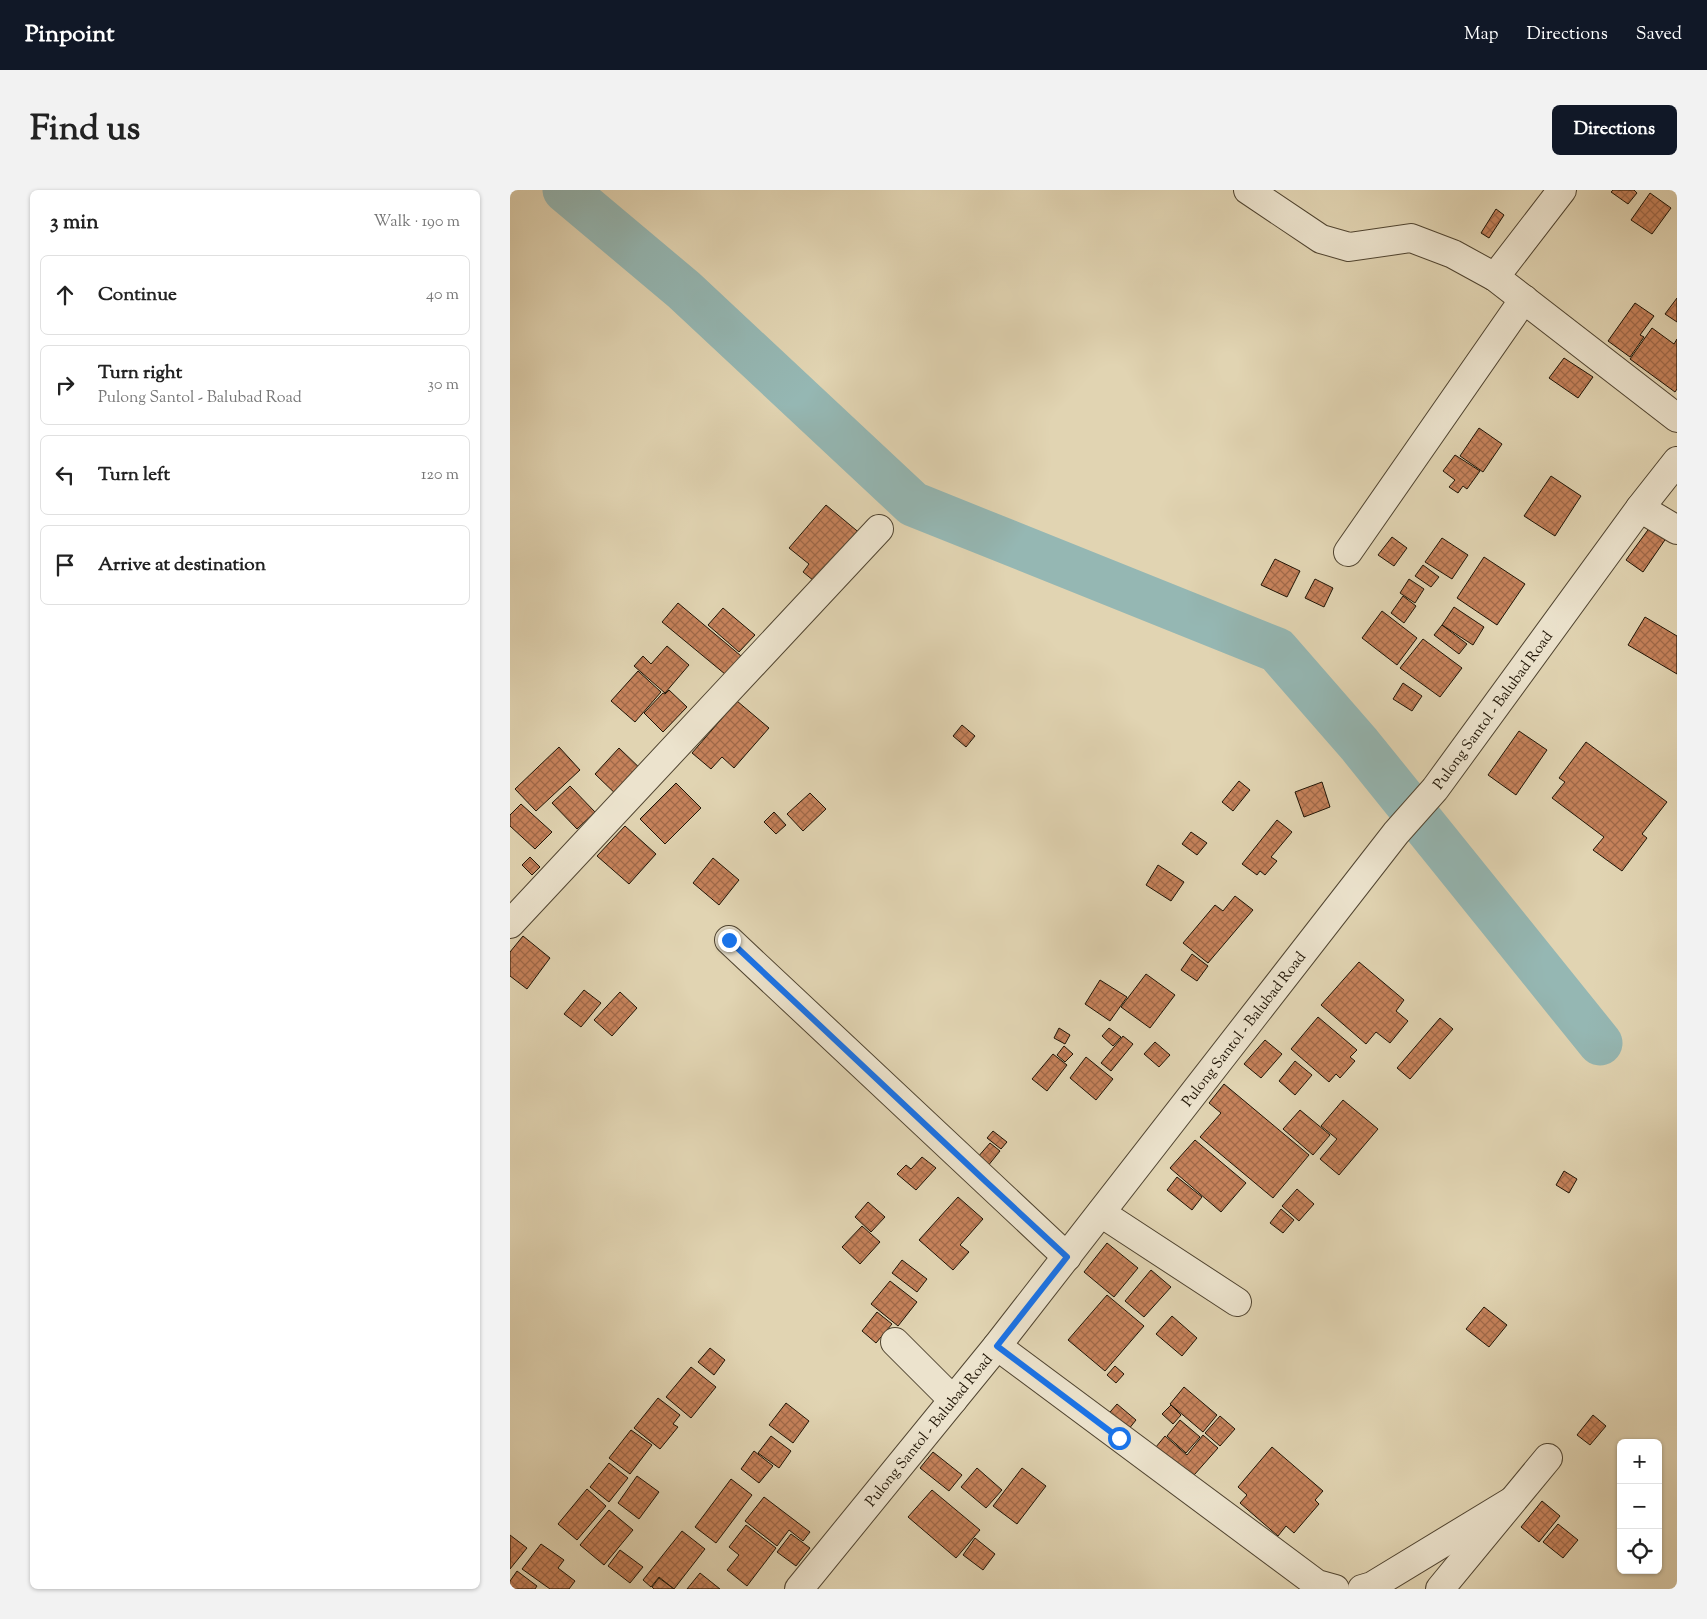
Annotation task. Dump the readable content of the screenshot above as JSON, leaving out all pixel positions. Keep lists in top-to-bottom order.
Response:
{
  "streets": {
    "street": ["Pulong Santol - Balubad Road"]
  },
  "page": {
    "header": "Pinpoint",
    "nav": ["Map", "Directions", "Saved"],
    "title": "Find us",
    "buttons": "Directions",
    "heading": ["3 min", "Walk · 190 m"],
    "list": [
      ["Continue", "40 m"],
      ["Turn right", "Pulong Santol - Balubad Road", "30 m"],
      ["Turn left", "120 m"],
      "Arrive at destination"
    ],
    "map_buttons": ["+", "−"]
  }
}
